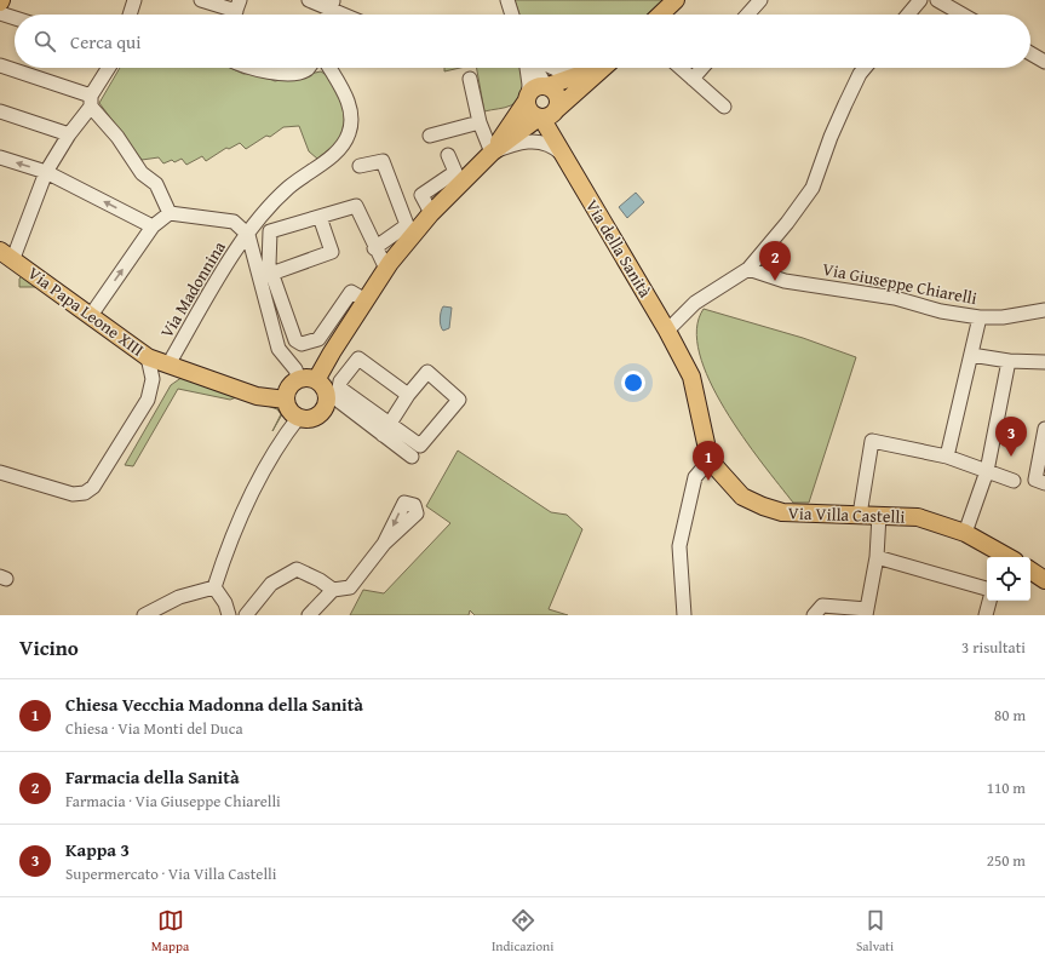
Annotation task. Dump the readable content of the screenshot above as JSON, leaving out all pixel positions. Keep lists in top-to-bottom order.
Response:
{
  "streets": {
    "main road": ["Via della Sanità", "Via Papa Leone XIII", "Via Villa Castelli"],
    "street": ["Via Giuseppe Chiarelli", "Via Madonnina"]
  },
  "crossings": [
    ["Via della Sanità", "Via Villa Castelli"],
    ["Via Madonnina", "Via Papa Leone XIII"]
  ],
  "page": {
    "search": "Cerca qui",
    "pins": ["2", "3", "1"],
    "heading": ["Vicino", "3 risultati"],
    "list": [
      {
        "mark": "1",
        "name": "Chiesa Vecchia Madonna della Sanità",
        "note": "Chiesa · Via Monti del Duca",
        "value": "80 m"
      },
      {
        "mark": "2",
        "name": "Farmacia della Sanità",
        "note": "Farmacia · Via Giuseppe Chiarelli",
        "value": "110 m"
      },
      {
        "mark": "3",
        "name": "Kappa 3",
        "note": "Supermercato · Via Villa Castelli",
        "value": "250 m"
      }
    ],
    "nav": ["Mappa", "Indicazioni", "Salvati"]
  }
}
